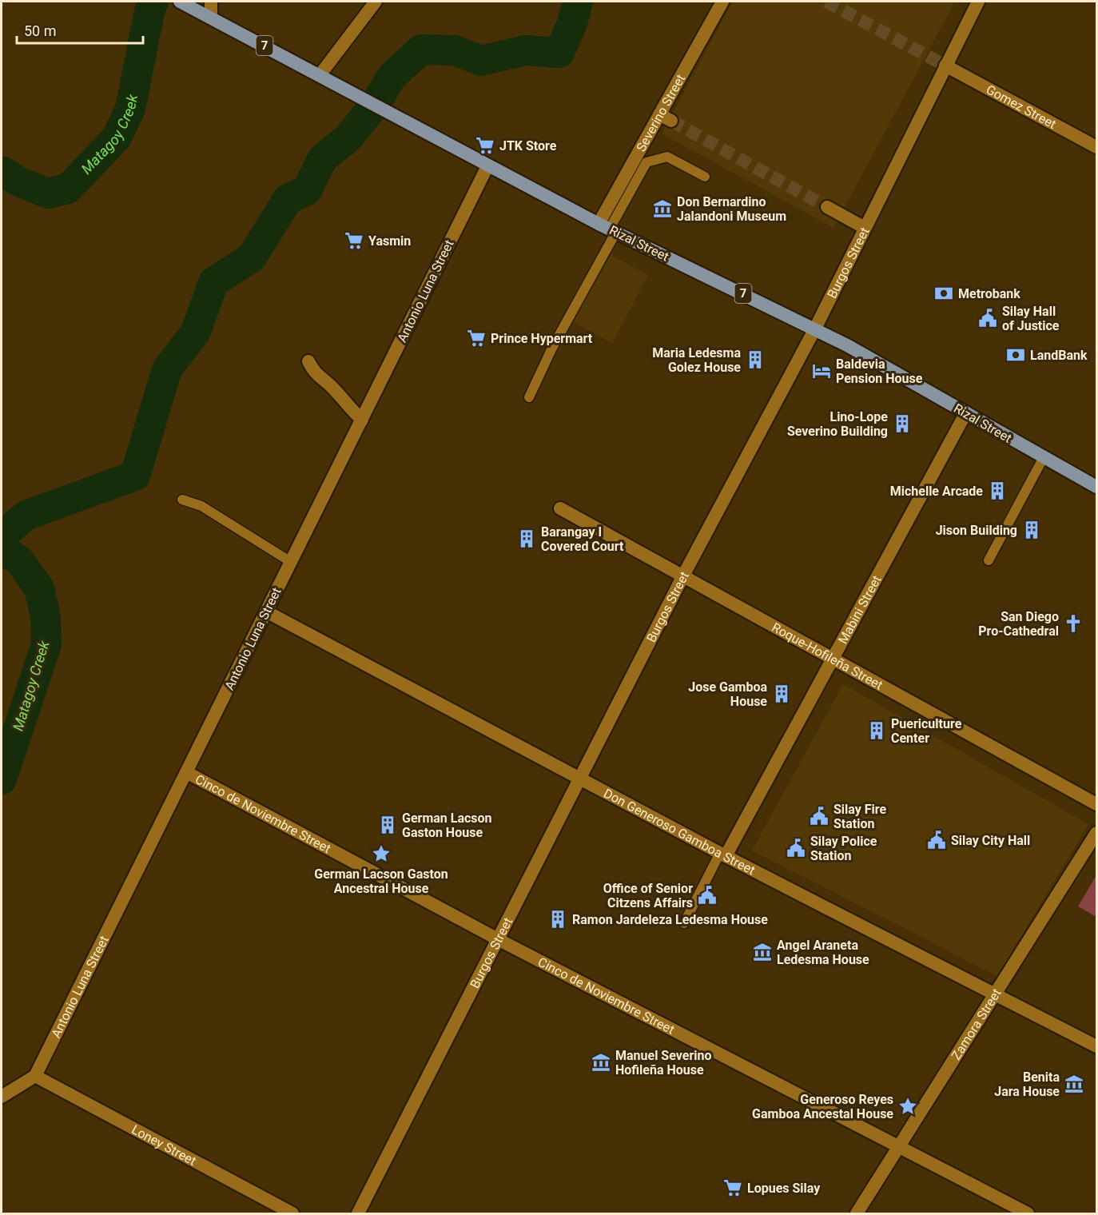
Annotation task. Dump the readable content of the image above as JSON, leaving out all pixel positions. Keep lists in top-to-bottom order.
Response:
{
  "streets": {
    "main road": ["7", "Rizal Street"],
    "street": [
      "Gomez Street",
      "Severino Street",
      "Burgos Street",
      "Antonio Luna Street",
      "Mabini Street",
      "Roque-Hofileña Street",
      "Cinco de Noviembre Street",
      "Don Generoso Gamboa Street",
      "Zamora Street",
      "Loney Street"
    ]
  },
  "crossings": [
    ["Gomez Street", "Burgos Street"],
    ["Severino Street", "Rizal Street"],
    ["Rizal Street", "Burgos Street"],
    ["Rizal Street", "Antonio Luna Street"],
    ["Rizal Street", "Mabini Street"],
    ["Burgos Street", "Roque-Hofileña Street"],
    ["Burgos Street", "Cinco de Noviembre Street"],
    ["Burgos Street", "Don Generoso Gamboa Street"],
    ["Antonio Luna Street", "Cinco de Noviembre Street"],
    ["Antonio Luna Street", "Don Generoso Gamboa Street"],
    ["Antonio Luna Street", "Loney Street"],
    ["Mabini Street", "Roque-Hofileña Street"],
    ["Mabini Street", "Don Generoso Gamboa Street"],
    ["Cinco de Noviembre Street", "Zamora Street"],
    ["Don Generoso Gamboa Street", "Zamora Street"]
  ],
  "water": ["Matagoy Creek"],
  "places": {
    "supermarket": [
      "JTK Store",
      "Yasmin",
      "Prince Hypermart",
      "Lopues Silay"
    ],
    "museum": [
      "Don Bernardino Jalandoni Museum",
      "Angel Araneta Ledesma House",
      "Manuel Severino Hofileña House",
      "Benita Jara House"
    ],
    "bank": ["Metrobank", "LandBank"],
    "public building": [
      "Silay Hall of Justice",
      "Silay Fire Station",
      "Silay City Hall",
      "Silay Police Station",
      "Office of Senior Citzens Affairs"
    ],
    "building": [
      "Maria Ledesma Golez House",
      "Lino-Lope Severino Building",
      "Michelle Arcade",
      "Jison Building",
      "Barangay I Covered Court",
      "Jose Gamboa House",
      "Puericulture Center",
      "German Lacson Gaston House",
      "Ramon Jardeleza Ledesma House"
    ],
    "hotel": ["Baldevia Pension House"],
    "church": ["San Diego Pro-Cathedral"],
    "place": ["German Lacson Gaston Ancestral House", "Generoso Reyes Gamboa Ancestal House"]
  },
  "scale_bar": "50 m"
}
